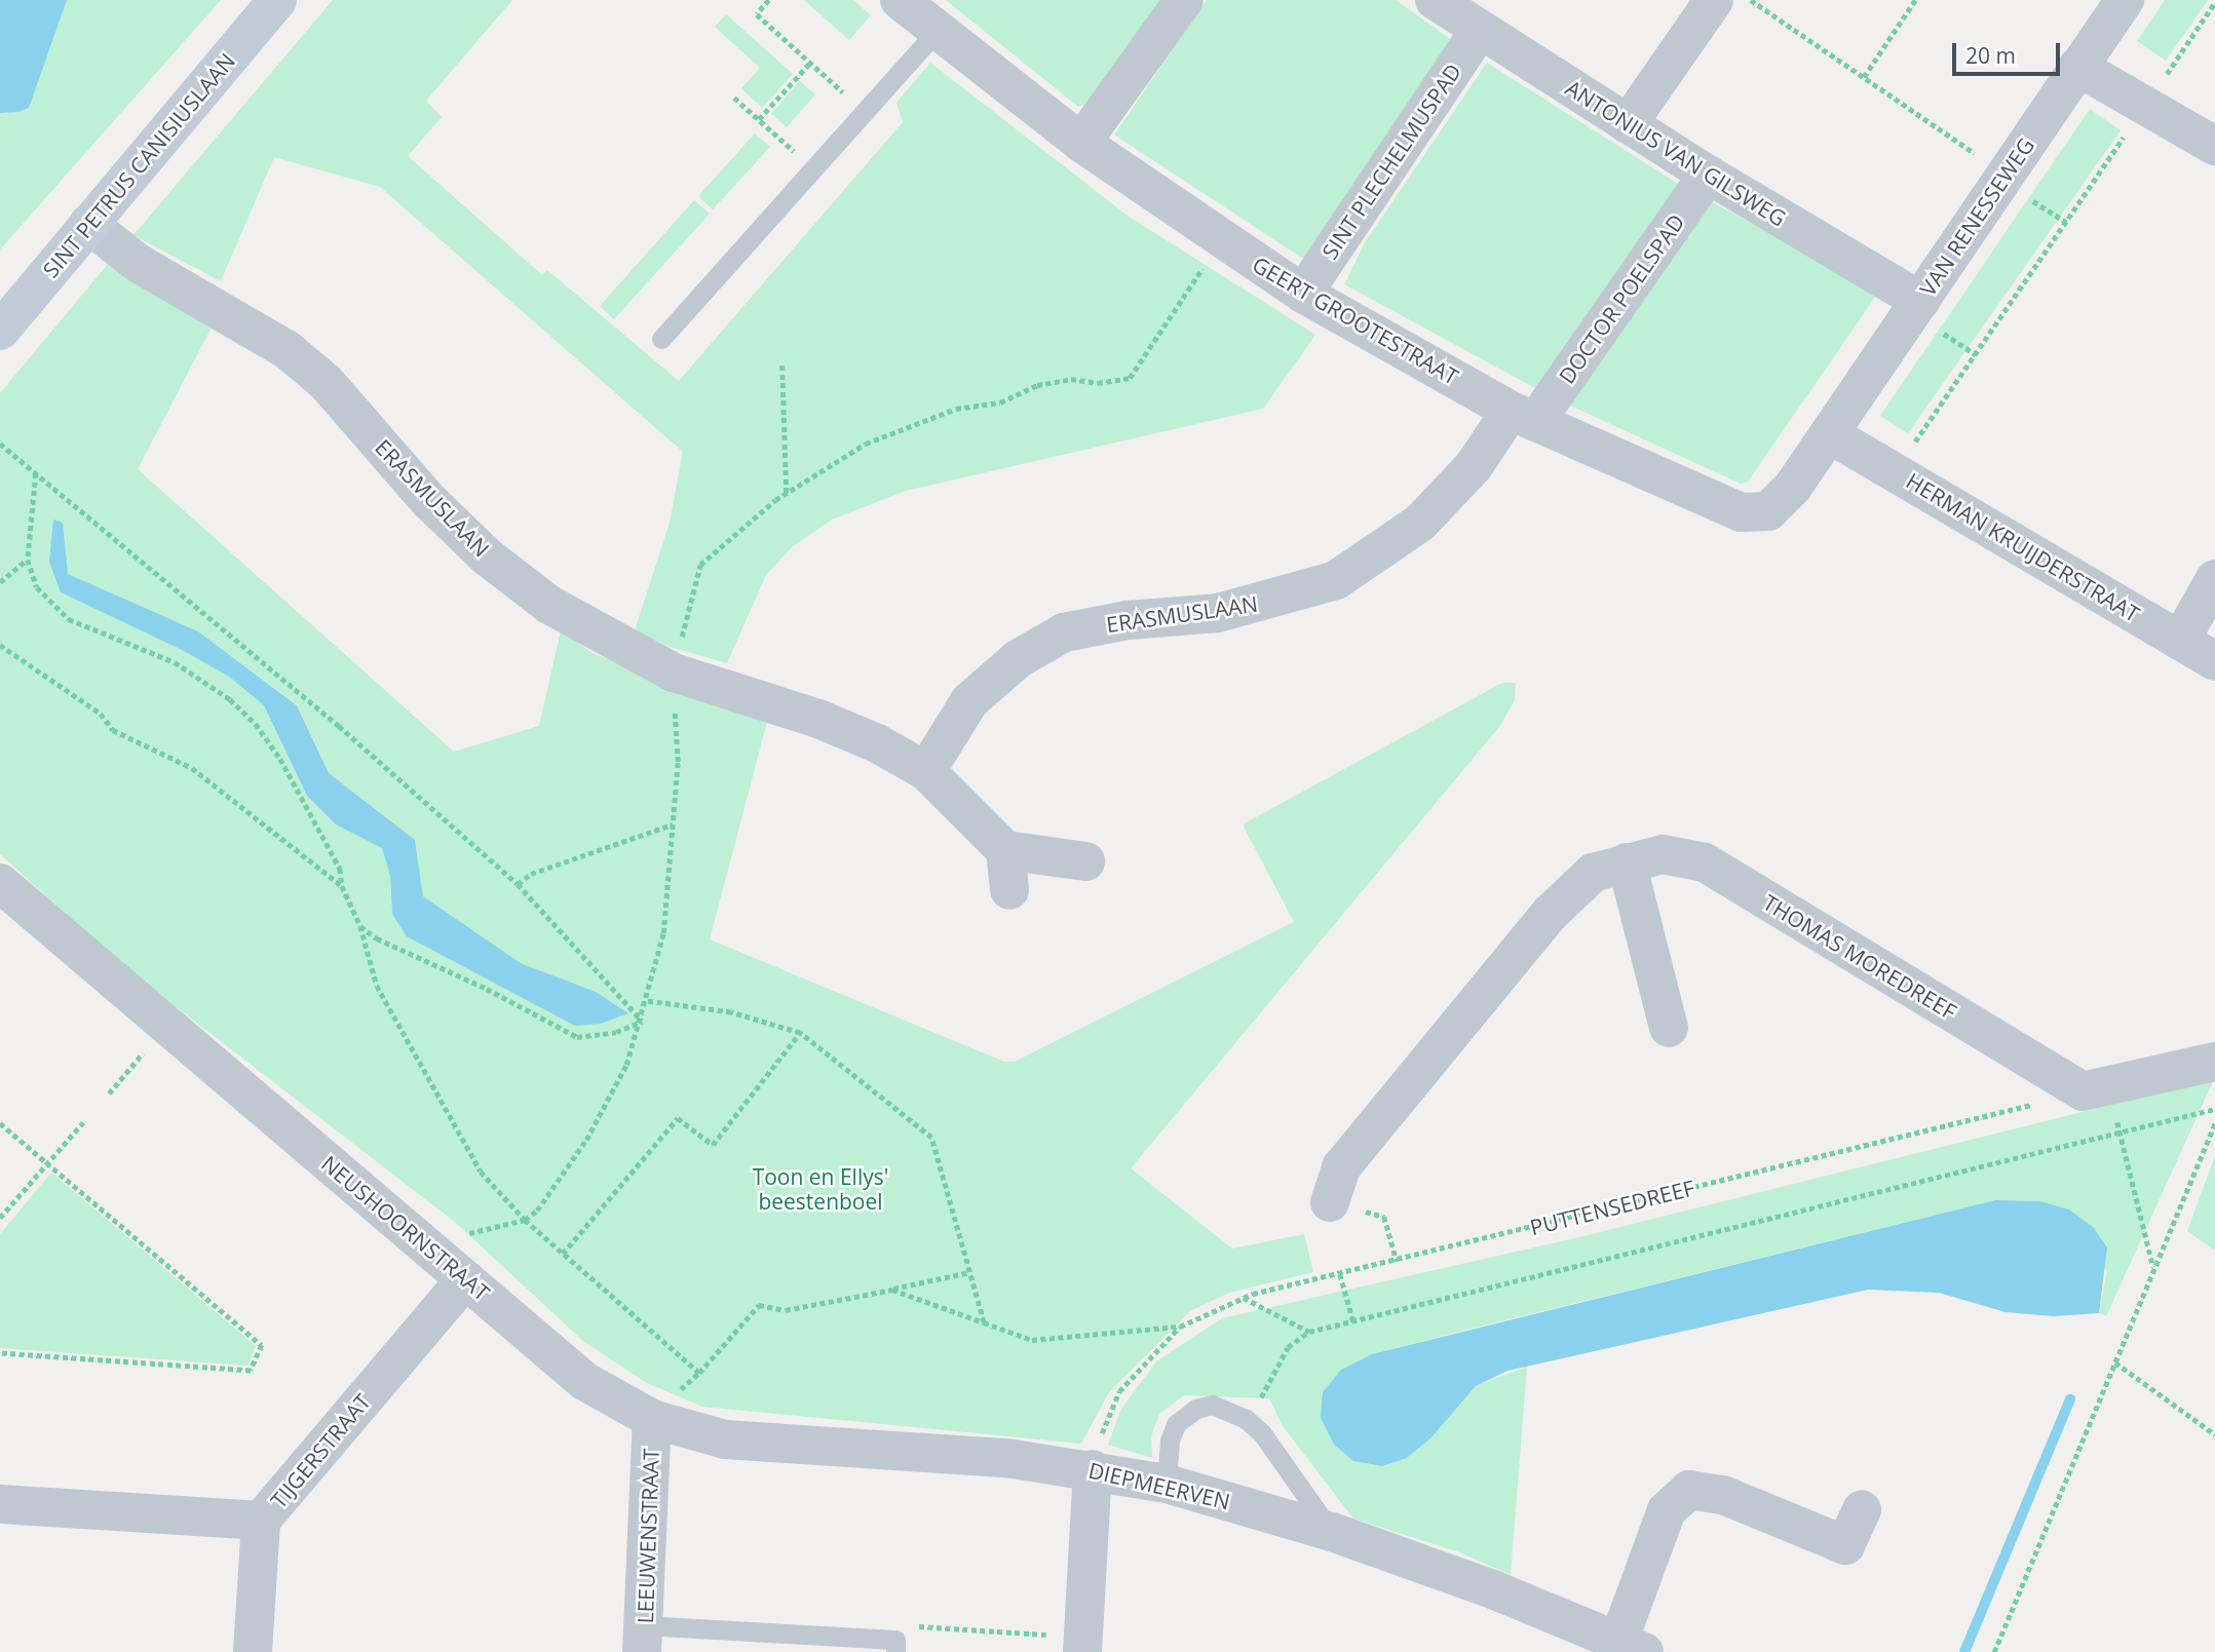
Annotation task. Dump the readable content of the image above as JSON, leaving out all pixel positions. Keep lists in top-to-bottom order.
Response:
{
  "streets": {
    "main road": ["SINT PETRUS CANISIUSLAAN"],
    "street": [
      "ANTONIUS VAN GILSWEG",
      "SINT PLECHELMUSPAD",
      "VAN RENESSEWEG",
      "DOCTOR POELSPAD",
      "GEERT GROOTESTRAAT",
      "ERASMUSLAAN",
      "HERMAN KRUIJDERSTRAAT",
      "THOMAS MOREDREEF",
      "NEUSHOORNSTRAAT",
      "TIJGERSTRAAT",
      "DIEPMEERVEN",
      "LEEUWENSTRAAT"
    ],
    "path": ["PUTTENSEDREEF"]
  },
  "crossings": [
    ["ANTONIUS VAN GILSWEG", "SINT PLECHELMUSPAD"],
    ["ANTONIUS VAN GILSWEG", "VAN RENESSEWEG"],
    ["ANTONIUS VAN GILSWEG", "DOCTOR POELSPAD"],
    ["SINT PLECHELMUSPAD", "GEERT GROOTESTRAAT"],
    ["SINT PETRUS CANISIUSLAAN", "ERASMUSLAAN"],
    ["VAN RENESSEWEG", "GEERT GROOTESTRAAT"],
    ["VAN RENESSEWEG", "HERMAN KRUIJDERSTRAAT"],
    ["DOCTOR POELSPAD", "GEERT GROOTESTRAAT"],
    ["DOCTOR POELSPAD", "ERASMUSLAAN"],
    ["GEERT GROOTESTRAAT", "ERASMUSLAAN"],
    ["GEERT GROOTESTRAAT", "HERMAN KRUIJDERSTRAAT"],
    ["THOMAS MOREDREEF", "PUTTENSEDREEF"],
    ["PUTTENSEDREEF", "DIEPMEERVEN"],
    ["NEUSHOORNSTRAAT", "TIJGERSTRAAT"],
    ["NEUSHOORNSTRAAT", "DIEPMEERVEN"],
    ["NEUSHOORNSTRAAT", "LEEUWENSTRAAT"],
    ["DIEPMEERVEN", "LEEUWENSTRAAT"]
  ],
  "parks": ["Toon en Ellys' beestenboel"],
  "scale_bar": "20 m"
}
